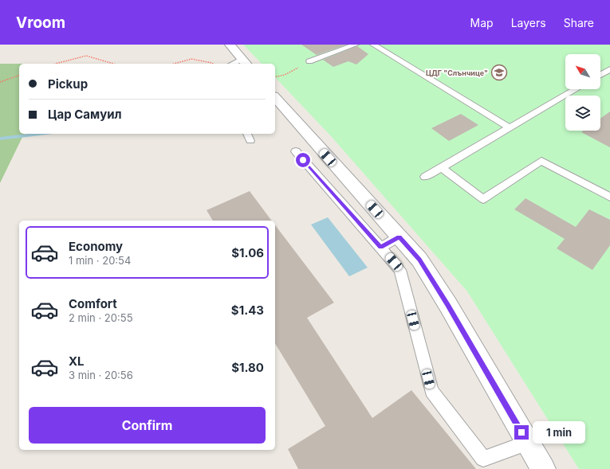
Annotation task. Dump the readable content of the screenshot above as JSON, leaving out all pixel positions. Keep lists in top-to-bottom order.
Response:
{
  "places": {
    "school or university": ["ЦДГ \"Слънчице\""]
  },
  "north": "top left",
  "page": {
    "header": "Vroom",
    "nav": ["Map", "Layers", "Share"],
    "banner": ["Pickup", "Цар Самуил"],
    "list": [
      {
        "name": "Economy",
        "note": "1 min · 20:54",
        "value": "$1.06"
      },
      {
        "name": "Comfort",
        "note": "2 min · 20:55",
        "value": "$1.43"
      },
      {
        "name": "XL",
        "note": "3 min · 20:56",
        "value": "$1.80"
      }
    ],
    "buttons": "Confirm",
    "bubble": "1 min"
  }
}
